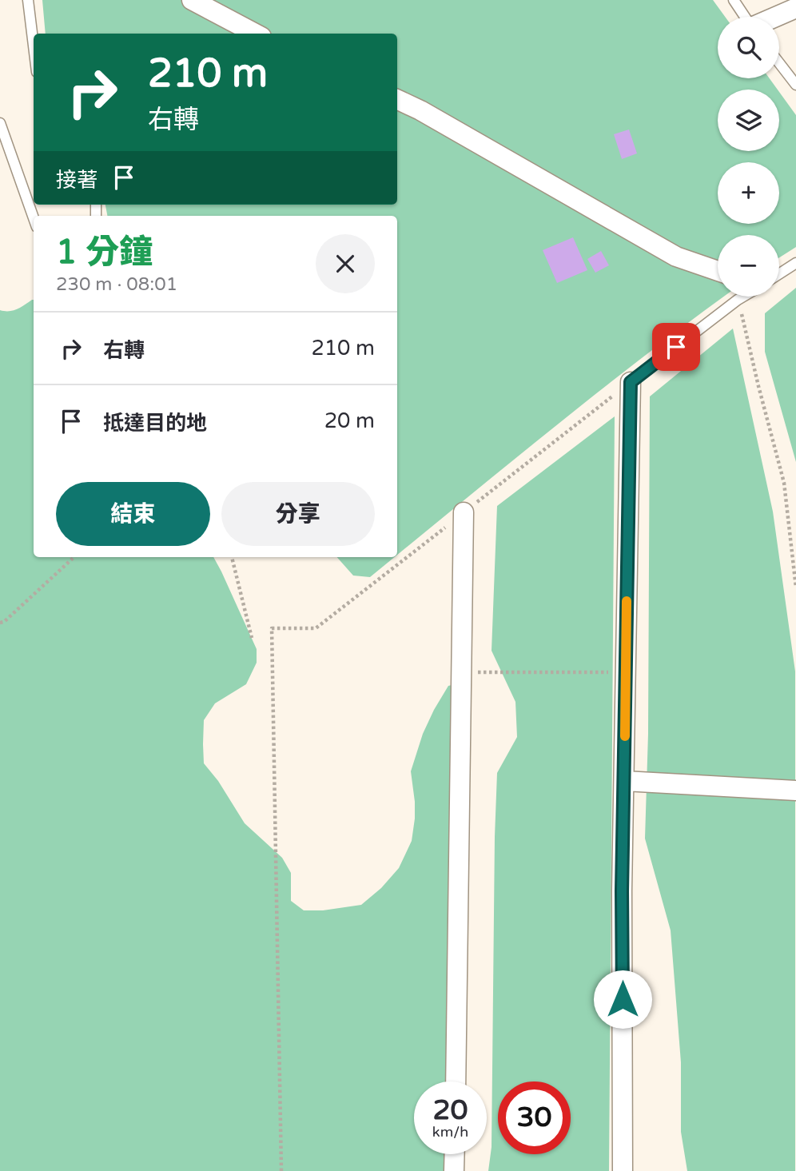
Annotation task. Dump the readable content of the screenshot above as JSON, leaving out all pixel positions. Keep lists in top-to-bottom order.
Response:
{
  "page": {
    "map_buttons": ["+", "−"],
    "turn": ["210 m", "右轉"],
    "then": "接著",
    "heading": ["1 分鐘", "230 m · 08:01"],
    "list": [
      {
        "name": "右轉",
        "value": "210 m"
      },
      {
        "name": "抵達目的地",
        "value": "20 m"
      }
    ],
    "buttons": ["結束", "分享"],
    "speed": "20 km/h",
    "limit": "30"
  }
}
